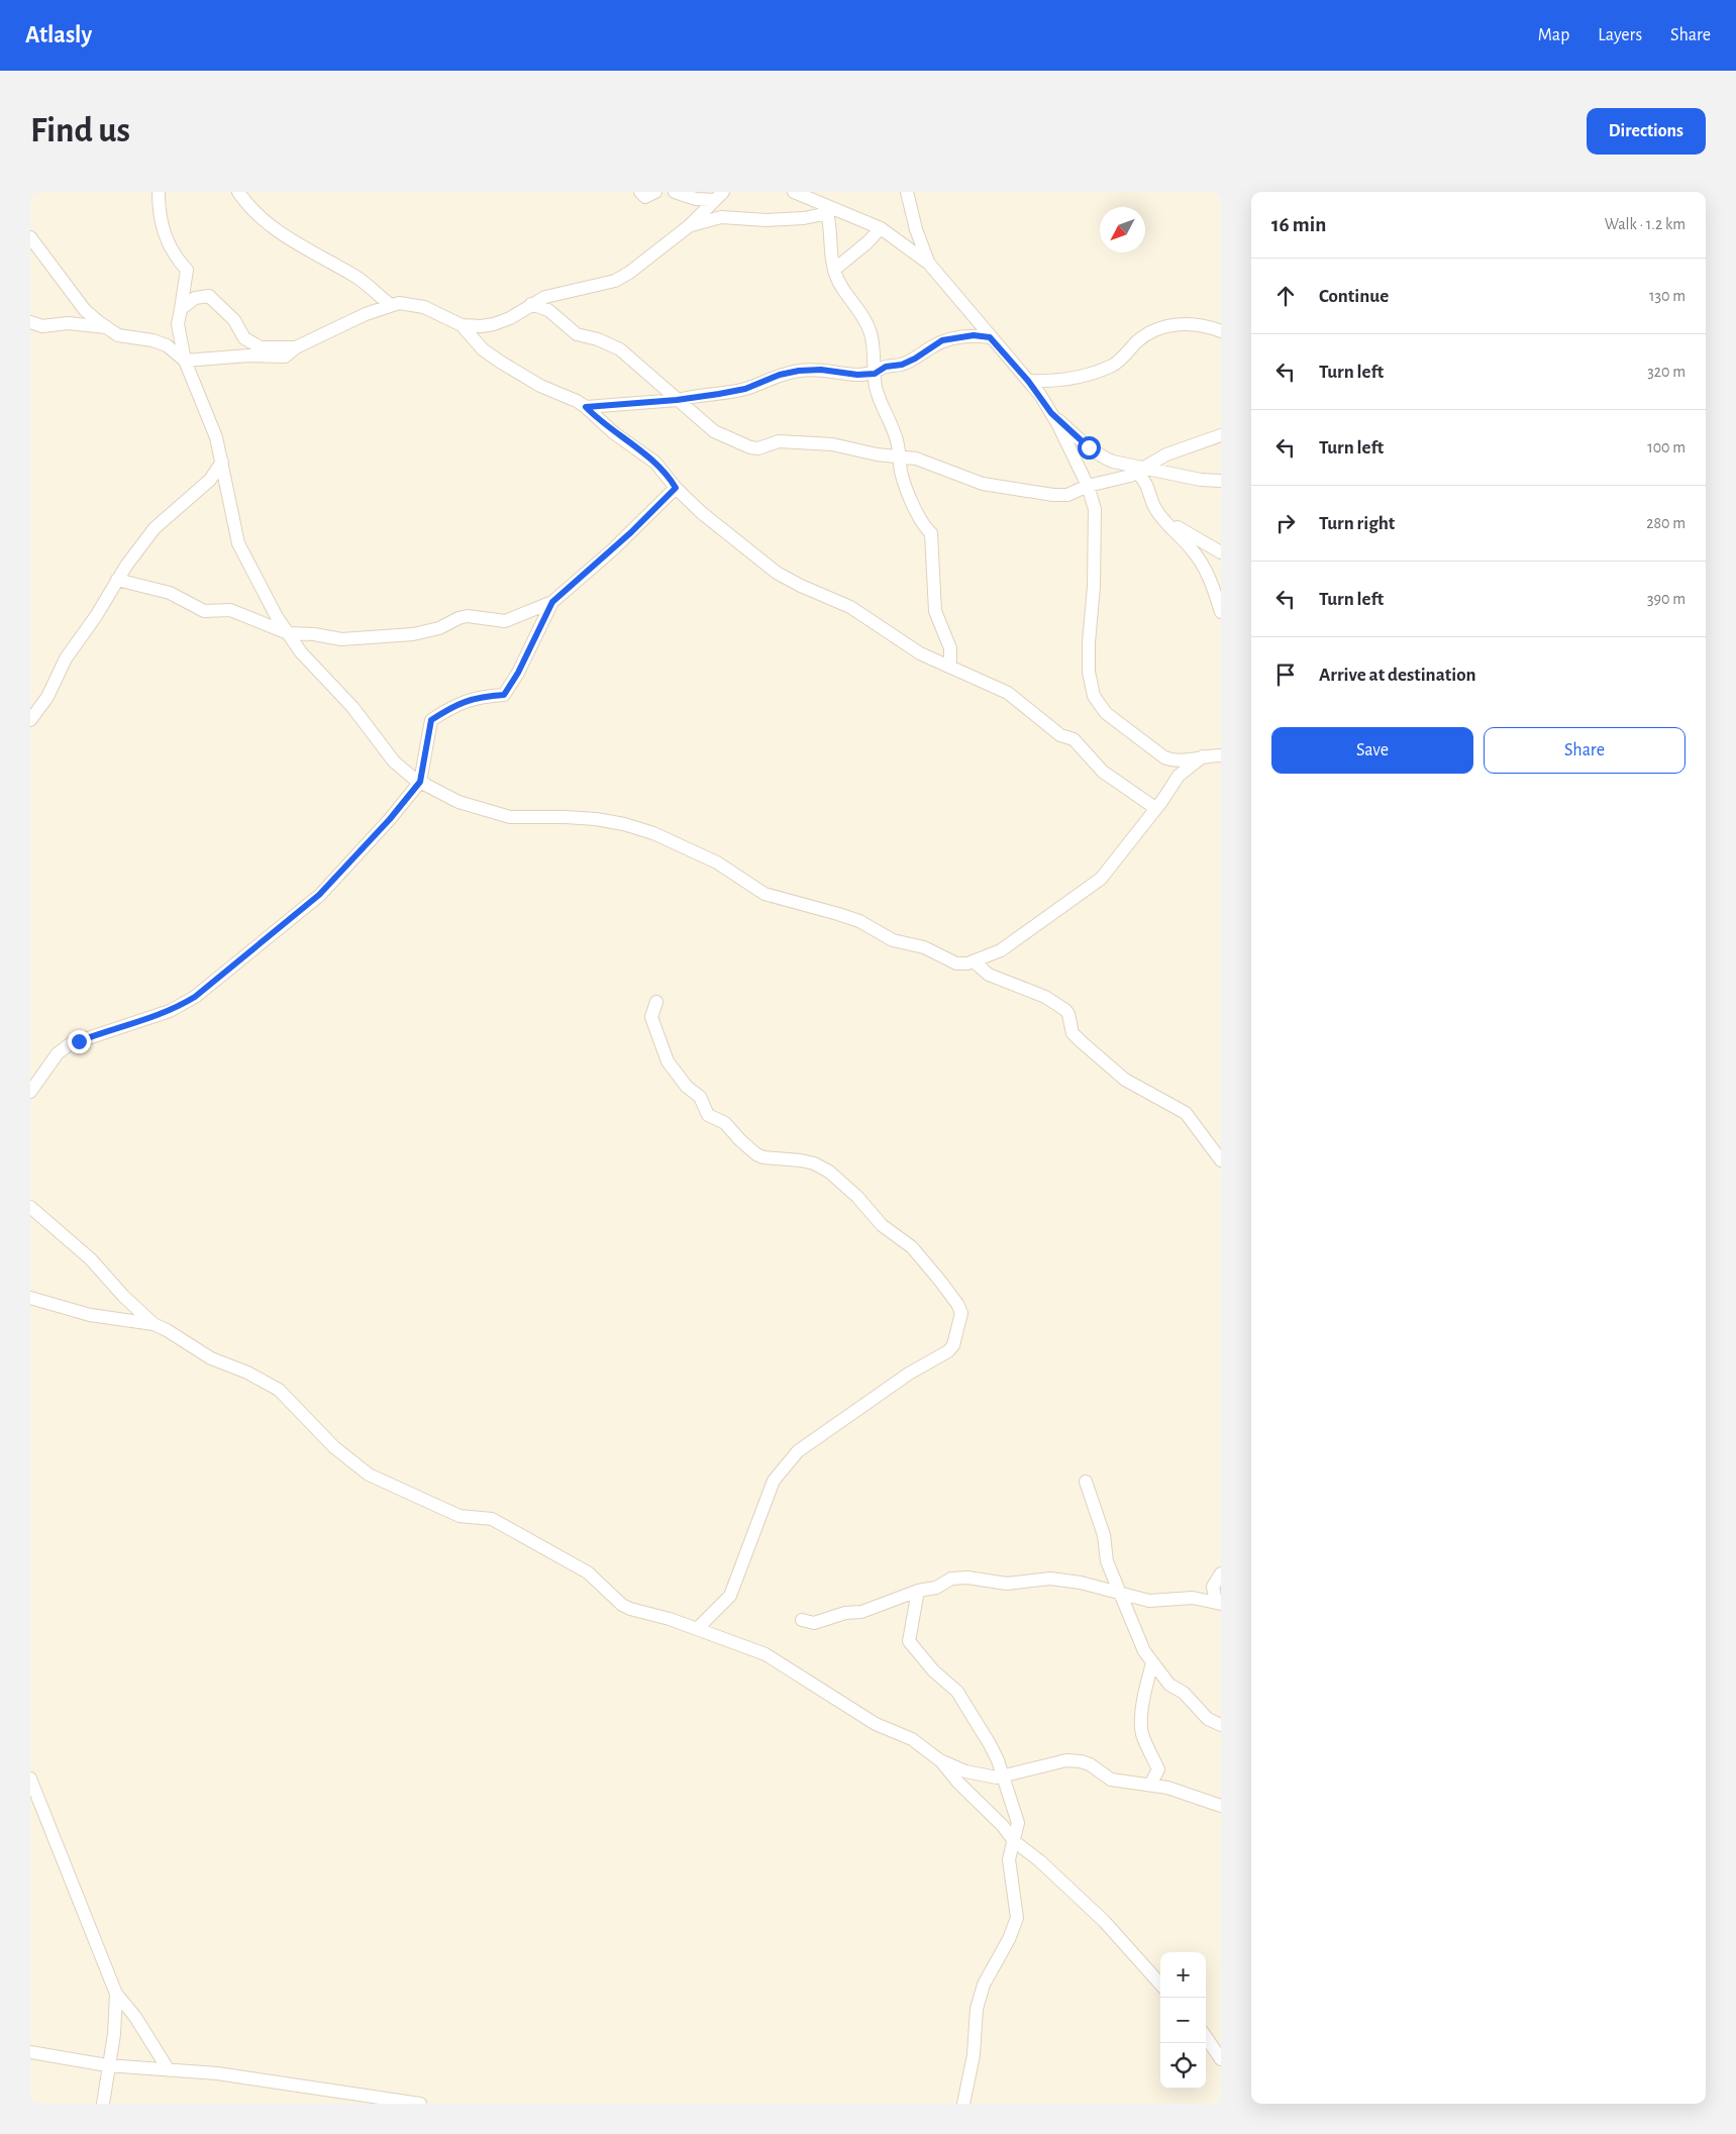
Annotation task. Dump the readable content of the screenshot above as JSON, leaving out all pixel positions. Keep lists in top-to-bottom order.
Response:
{
  "north": "bottom left",
  "page": {
    "header": "Atlasly",
    "nav": ["Map", "Layers", "Share"],
    "buttons": [
      "Directions",
      ["Save", "Share"]
    ],
    "title": "Find us",
    "heading": ["16 min", "Walk · 1.2 km"],
    "list": [
      ["Continue", "130 m"],
      ["Turn left", "320 m"],
      ["Turn left", "100 m"],
      ["Turn right", "280 m"],
      ["Turn left", "390 m"],
      "Arrive at destination"
    ],
    "map_buttons": ["+", "−"]
  }
}
